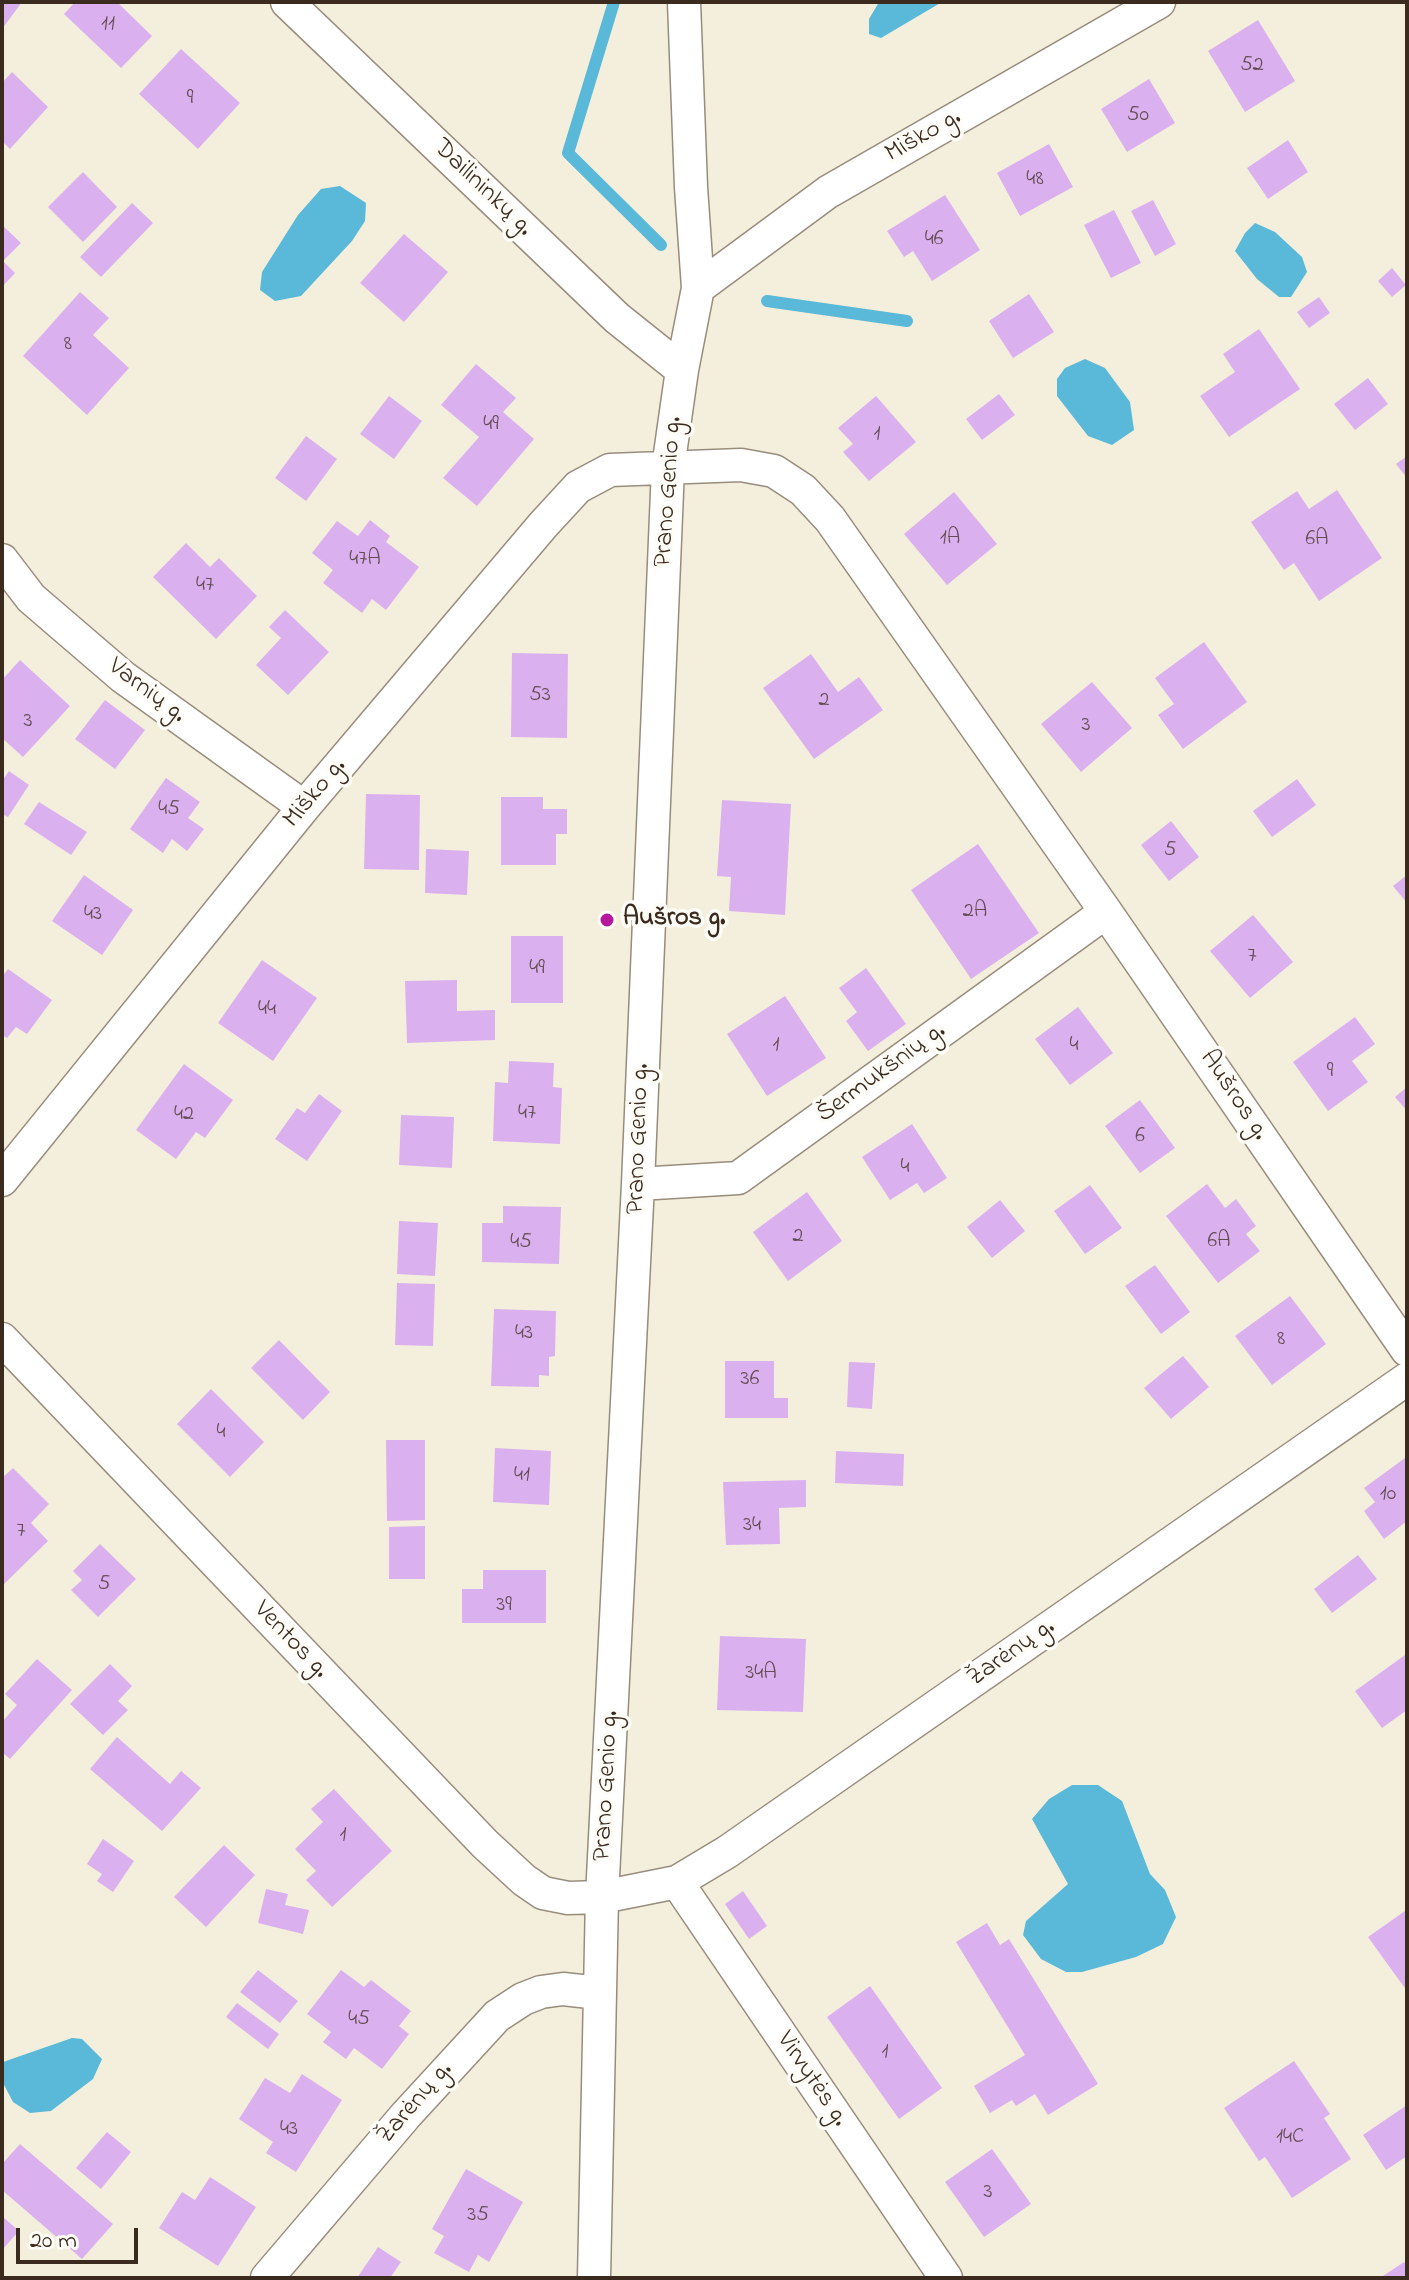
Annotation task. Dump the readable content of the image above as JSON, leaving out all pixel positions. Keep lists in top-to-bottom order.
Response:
{
  "streets": {
    "street": [
      "Miško g.",
      "Dailininkų g.",
      "Prano Genio g.",
      "Varnių g.",
      "Šermukšnių g.",
      "Aušros g.",
      "Ventos g.",
      "Žarėnų g.",
      "Virvytės g."
    ]
  },
  "crossings": [
    ["Miško g.", "Prano Genio g."],
    ["Miško g.", "Varnių g."],
    ["Miško g.", "Aušros g."],
    ["Dailininkų g.", "Prano Genio g."],
    ["Prano Genio g.", "Šermukšnių g."],
    ["Prano Genio g.", "Aušros g."],
    ["Prano Genio g.", "Ventos g."],
    ["Prano Genio g.", "Žarėnų g."],
    ["Šermukšnių g.", "Aušros g."],
    ["Ventos g.", "Žarėnų g."],
    ["Žarėnų g.", "Virvytės g."]
  ],
  "places": ["Aušros g."],
  "house_numbers": [
    "11",
    "52",
    "9",
    "50",
    "48",
    "46",
    "8",
    "49",
    "1",
    "1A",
    "6A",
    "47A",
    "47",
    "53",
    "2",
    "3",
    "3",
    "45",
    "5",
    "2A",
    "43",
    "7",
    "49",
    "44",
    "1",
    "4",
    "9",
    "47",
    "42",
    "6",
    "4",
    "2",
    "6A",
    "45",
    "43",
    "8",
    "36",
    "4",
    "41",
    "10",
    "34",
    "7",
    "5",
    "39",
    "34A",
    "1",
    "45",
    "1",
    "43",
    "14C",
    "3",
    "35"
  ],
  "scale_bar": "20 m"
}
